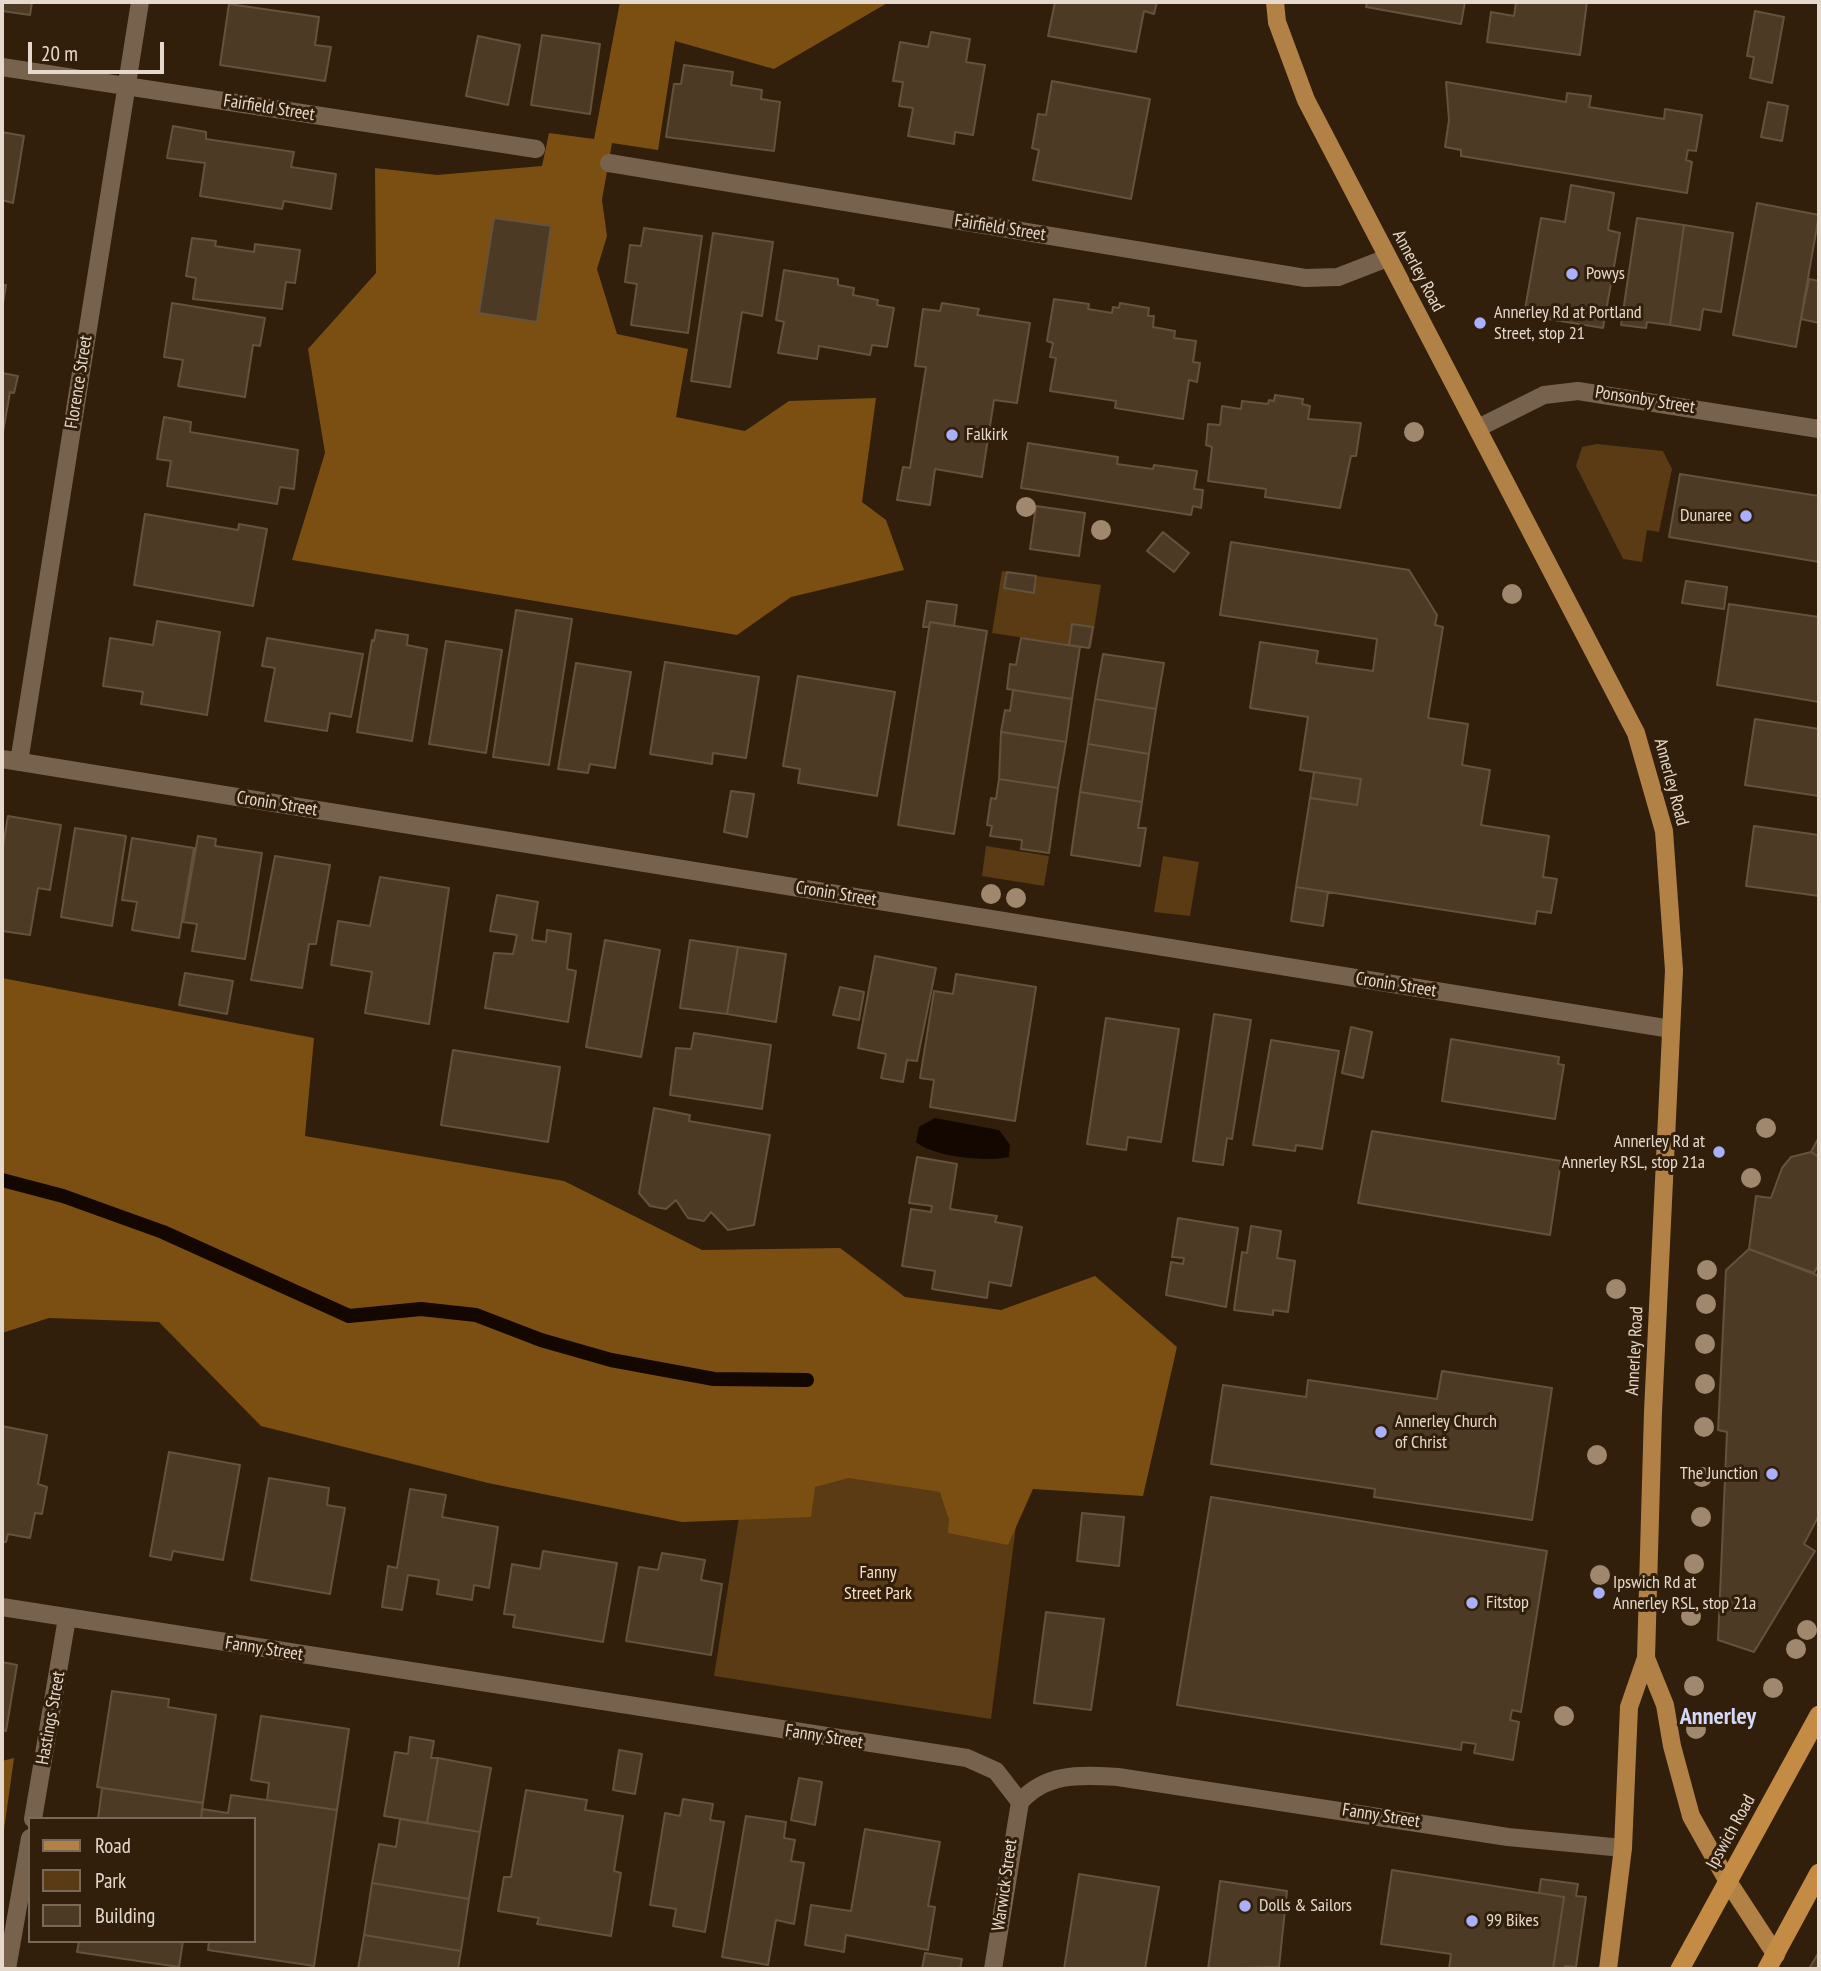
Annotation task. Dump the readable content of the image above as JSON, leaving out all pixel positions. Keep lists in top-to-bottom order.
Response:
{
  "streets": {
    "highway": ["Ipswich Road"],
    "main road": ["Annerley Road"],
    "street": [
      "Fairfield Street",
      "Florence Street",
      "Ponsonby Street",
      "Cronin Street",
      "Fanny Street",
      "Hastings Street",
      "Warwick Street"
    ]
  },
  "crossings": [
    ["Fairfield Street", "Annerley Road"],
    ["Fairfield Street", "Florence Street"],
    ["Annerley Road", "Ponsonby Street"],
    ["Annerley Road", "Cronin Street"],
    ["Annerley Road", "Fanny Street"],
    ["Annerley Road", "Ipswich Road"],
    ["Florence Street", "Cronin Street"],
    ["Fanny Street", "Hastings Street"],
    ["Fanny Street", "Warwick Street"]
  ],
  "districts": ["Annerley"],
  "parks": ["Fanny Street Park"],
  "places": [
    "Powys",
    "Annerley Rd at Portland Street, stop 21",
    "Falkirk",
    "Dunaree",
    "Annerley Rd at Annerley RSL, stop 21a",
    "Annerley Church of Christ",
    "The Junction",
    "Ipswich Rd at Annerley RSL, stop 21a",
    "Fitstop",
    "Dolls & Sailors",
    "99 Bikes"
  ],
  "legend": ["Road", "Park", "Building"],
  "scale_bar": "20 m"
}
